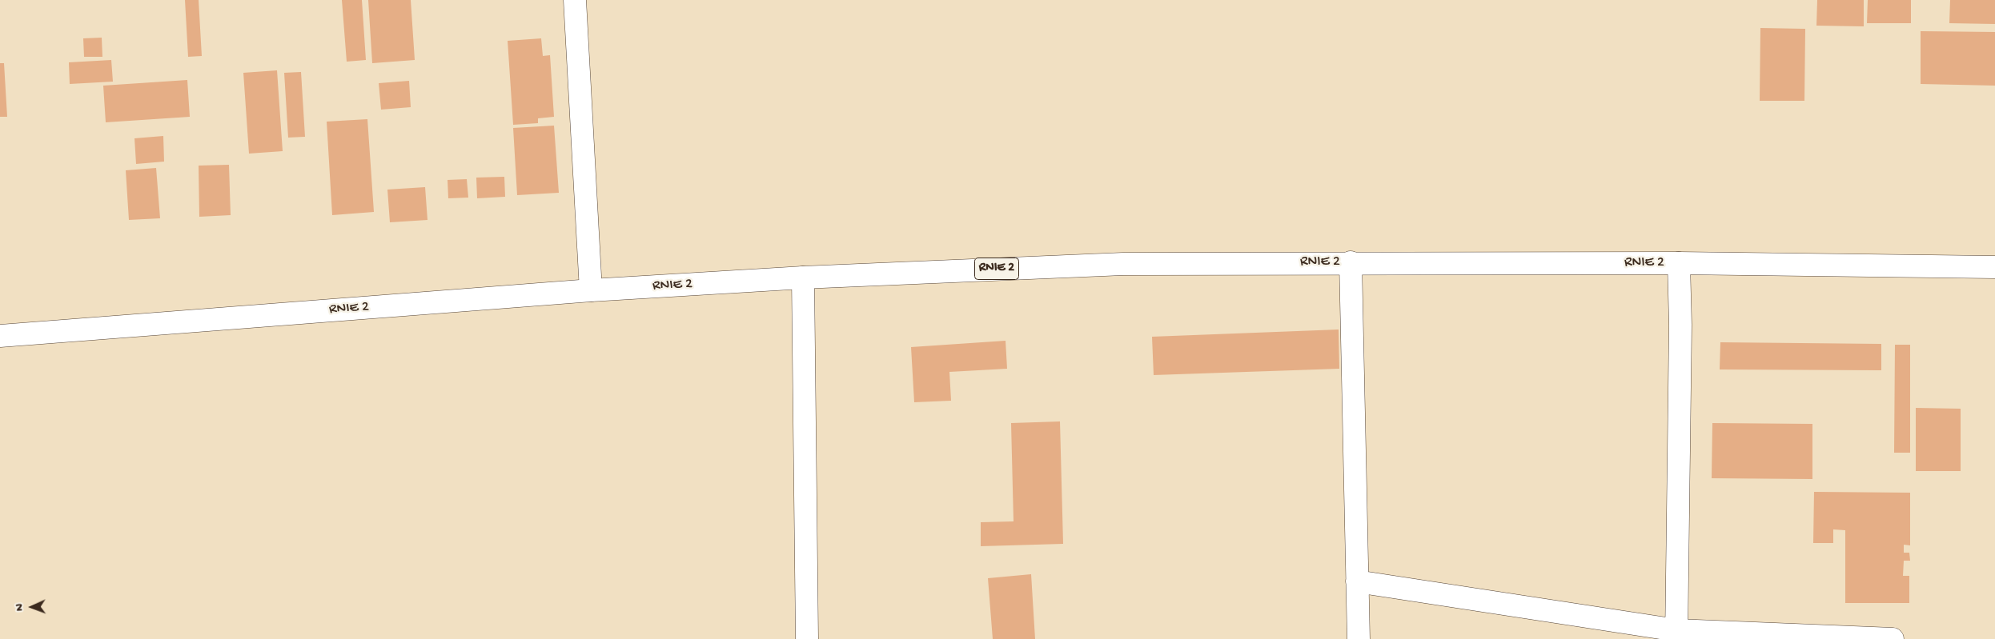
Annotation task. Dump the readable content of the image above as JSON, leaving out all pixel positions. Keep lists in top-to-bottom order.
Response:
{
  "streets": {
    "main road": ["RNIE 2"]
  },
  "north": "left"
}
